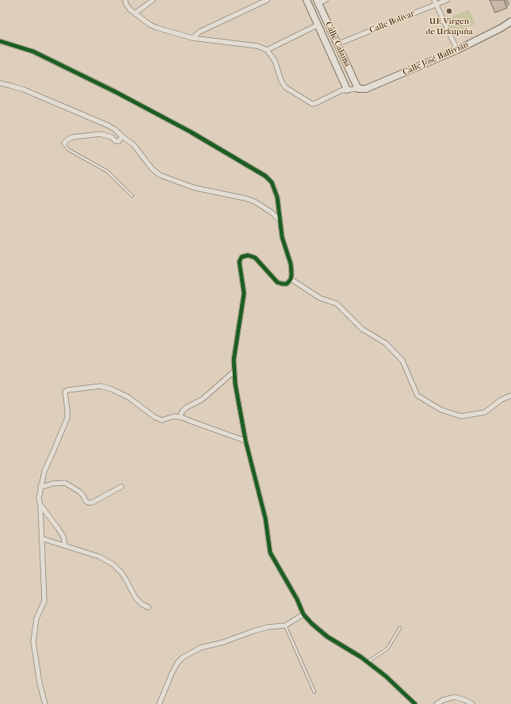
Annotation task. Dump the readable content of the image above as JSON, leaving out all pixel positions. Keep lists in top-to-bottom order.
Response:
{
  "streets": {
    "street": ["Calle Bolívar", "Calle Calama", "Calle José Ballivián"]
  },
  "crossings": [
    ["Calle Bolívar", "Calle Calama"],
    ["Calle Calama", "Calle José Ballivián"]
  ],
  "places": ["UE Virgen de Urkupiña"]
}
